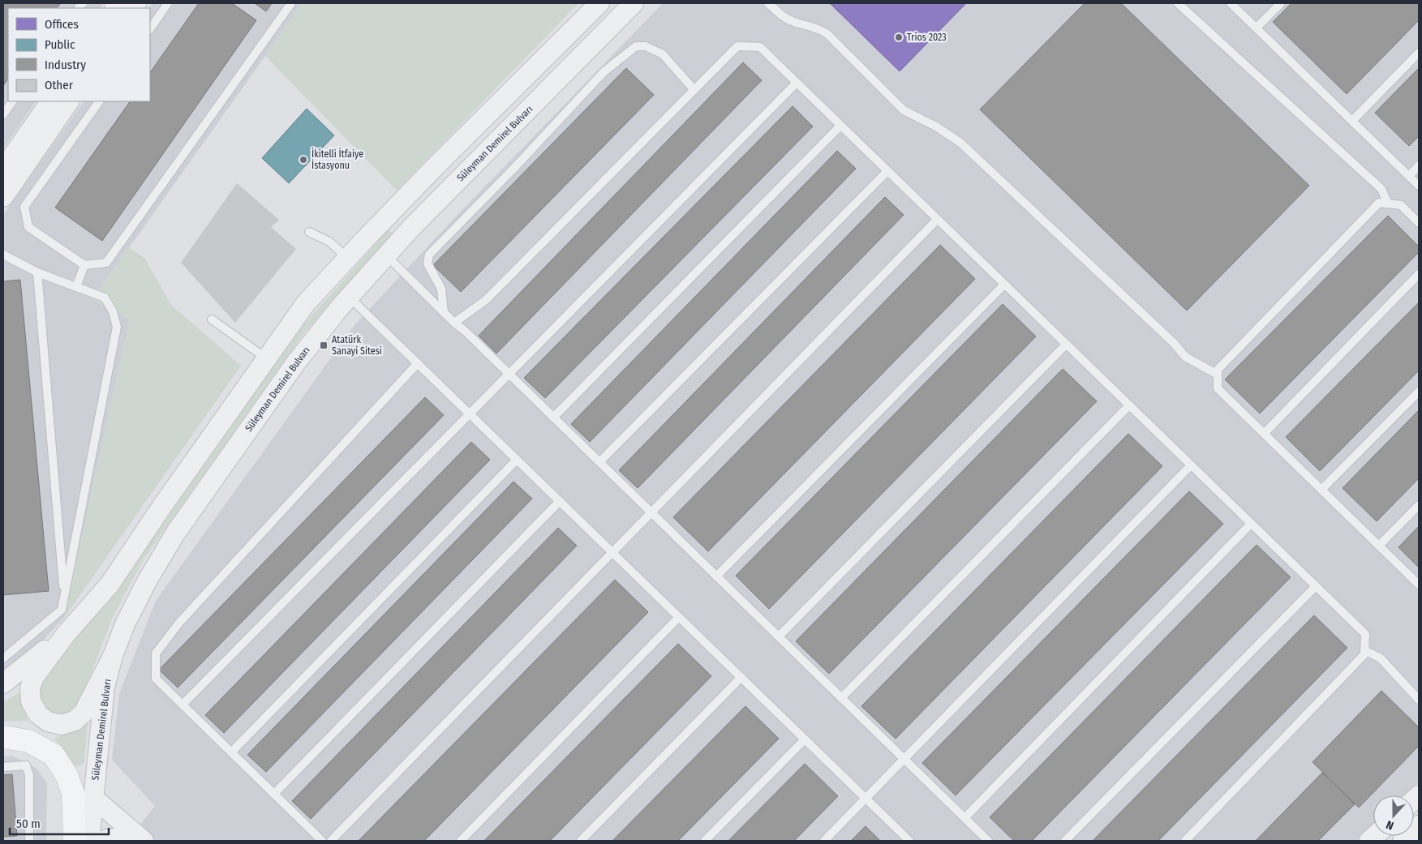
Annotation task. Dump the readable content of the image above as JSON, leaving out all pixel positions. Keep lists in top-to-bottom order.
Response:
{
  "streets": {
    "street": ["Süleyman Demirel Bulvarı"]
  },
  "places": {
    "other": ["Trios 2023", "İkitelli İtfaiye İstasyonu"],
    "transit": ["Atatürk Sanayi Sitesi"]
  },
  "legend": [
    "Offices",
    "Public",
    "Industry",
    "Other"
  ],
  "scale_bar": "50 m",
  "north": "bottom"
}
